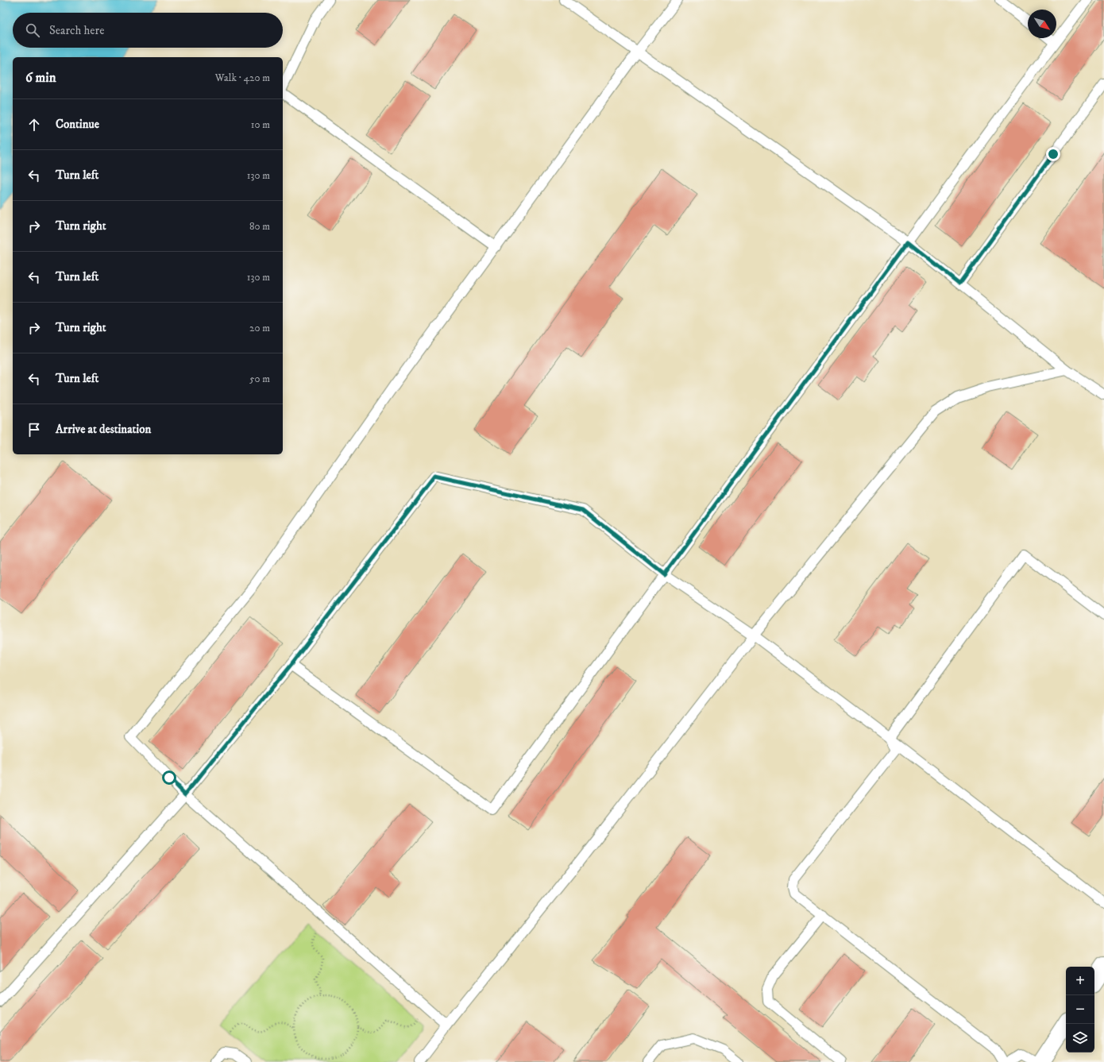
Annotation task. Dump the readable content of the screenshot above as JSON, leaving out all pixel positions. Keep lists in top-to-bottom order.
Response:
{
  "north": "bottom right",
  "page": {
    "search": "Search here",
    "heading": ["6 min", "Walk · 420 m"],
    "list": [
      ["Continue", "10 m"],
      ["Turn left", "130 m"],
      ["Turn right", "80 m"],
      ["Turn left", "130 m"],
      ["Turn right", "20 m"],
      ["Turn left", "50 m"],
      "Arrive at destination"
    ],
    "map_buttons": ["+", "−"]
  }
}
